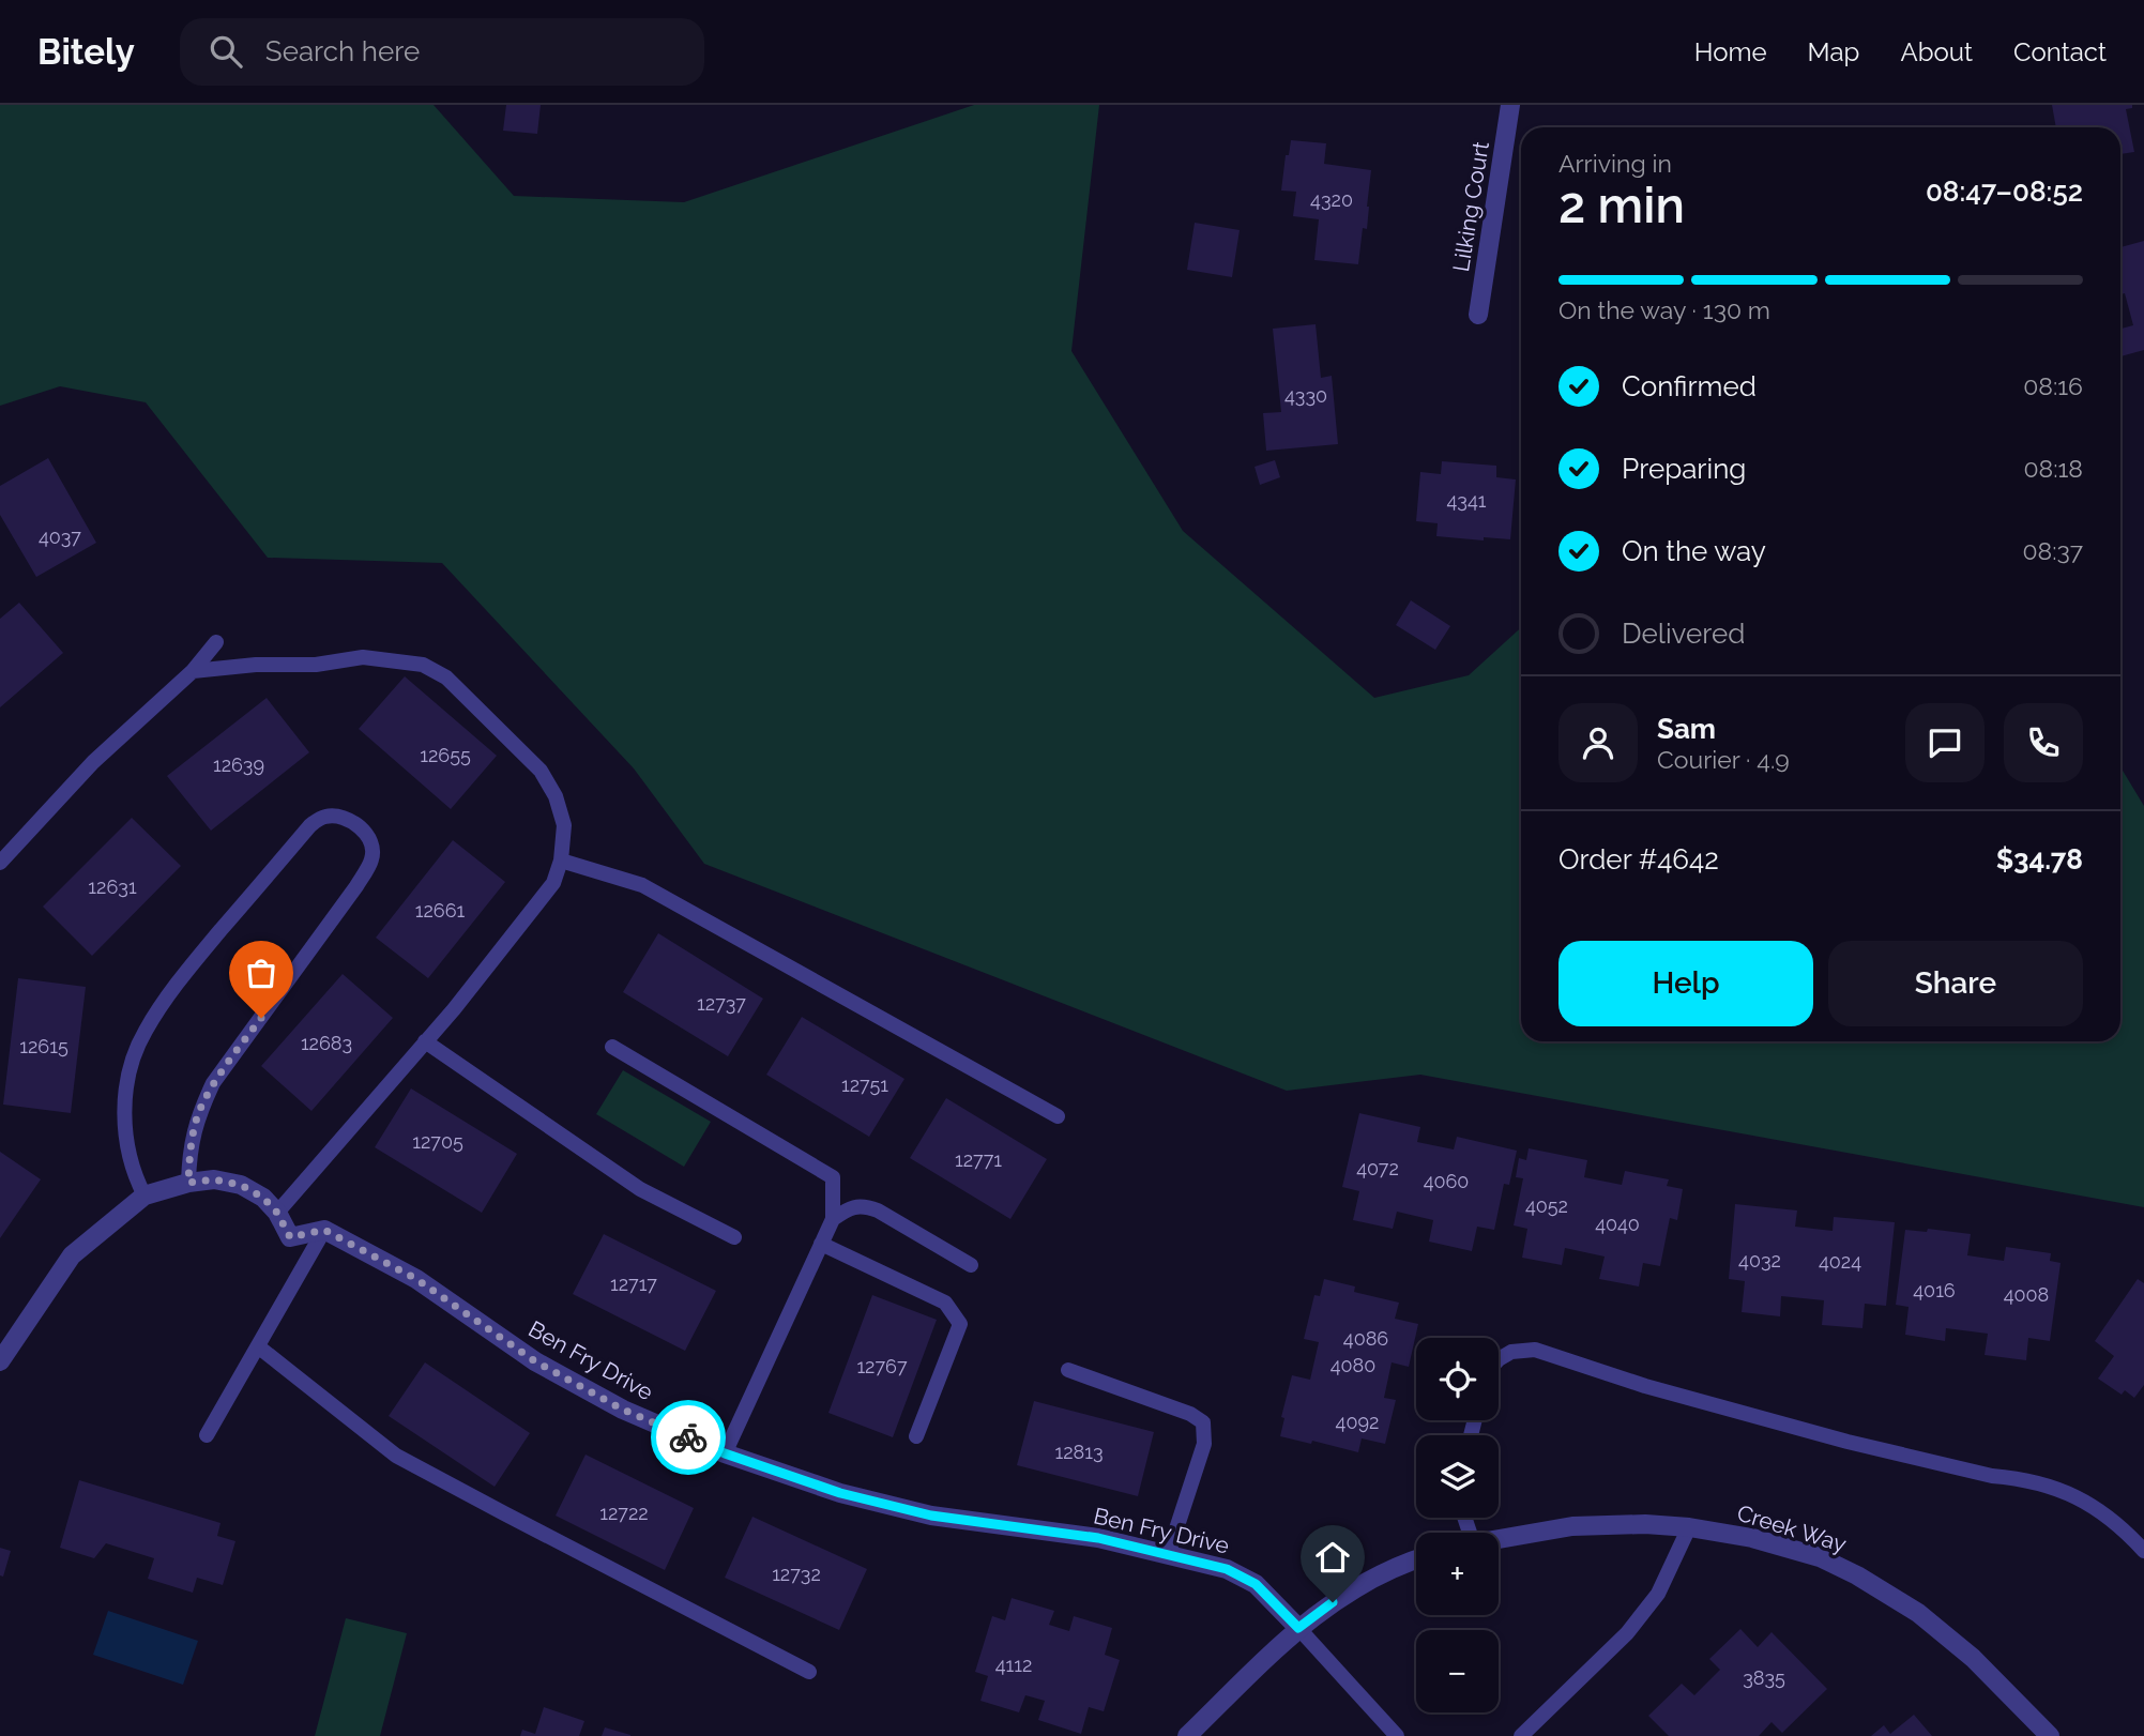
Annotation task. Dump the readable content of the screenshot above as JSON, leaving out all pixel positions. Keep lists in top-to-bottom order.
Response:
{
  "streets": {
    "street": ["Lilking Court", "Ben Fry Drive", "Creek Way"]
  },
  "house_numbers": [
    "4320",
    "4330",
    "4341",
    "4037",
    "12655",
    "12639",
    "12631",
    "12661",
    "12737",
    "12683",
    "12615",
    "12751",
    "12705",
    "12771",
    "4072",
    "4060",
    "4052",
    "4040",
    "4032",
    "4024",
    "12717",
    "4016",
    "4008",
    "4086",
    "4080",
    "12767",
    "4092",
    "12813",
    "12722",
    "12732",
    "4112",
    "3835"
  ],
  "page": {
    "header": "Bitely",
    "search": "Search here",
    "nav": [
      "Home",
      "Map",
      "About",
      "Contact"
    ],
    "heading": ["2 min", "Arriving in", "08:47–08:52"],
    "panel": [
      "Sam",
      "Courier · 4.9",
      "Order #4642",
      "$34.78"
    ],
    "bar": "On the way · 130 m",
    "list": [
      ["Confirmed", "08:16"],
      ["Preparing", "08:18"],
      ["On the way", "08:37"],
      "Delivered"
    ],
    "buttons": ["Help", "Share"],
    "map_buttons": ["+", "−"]
  }
}
